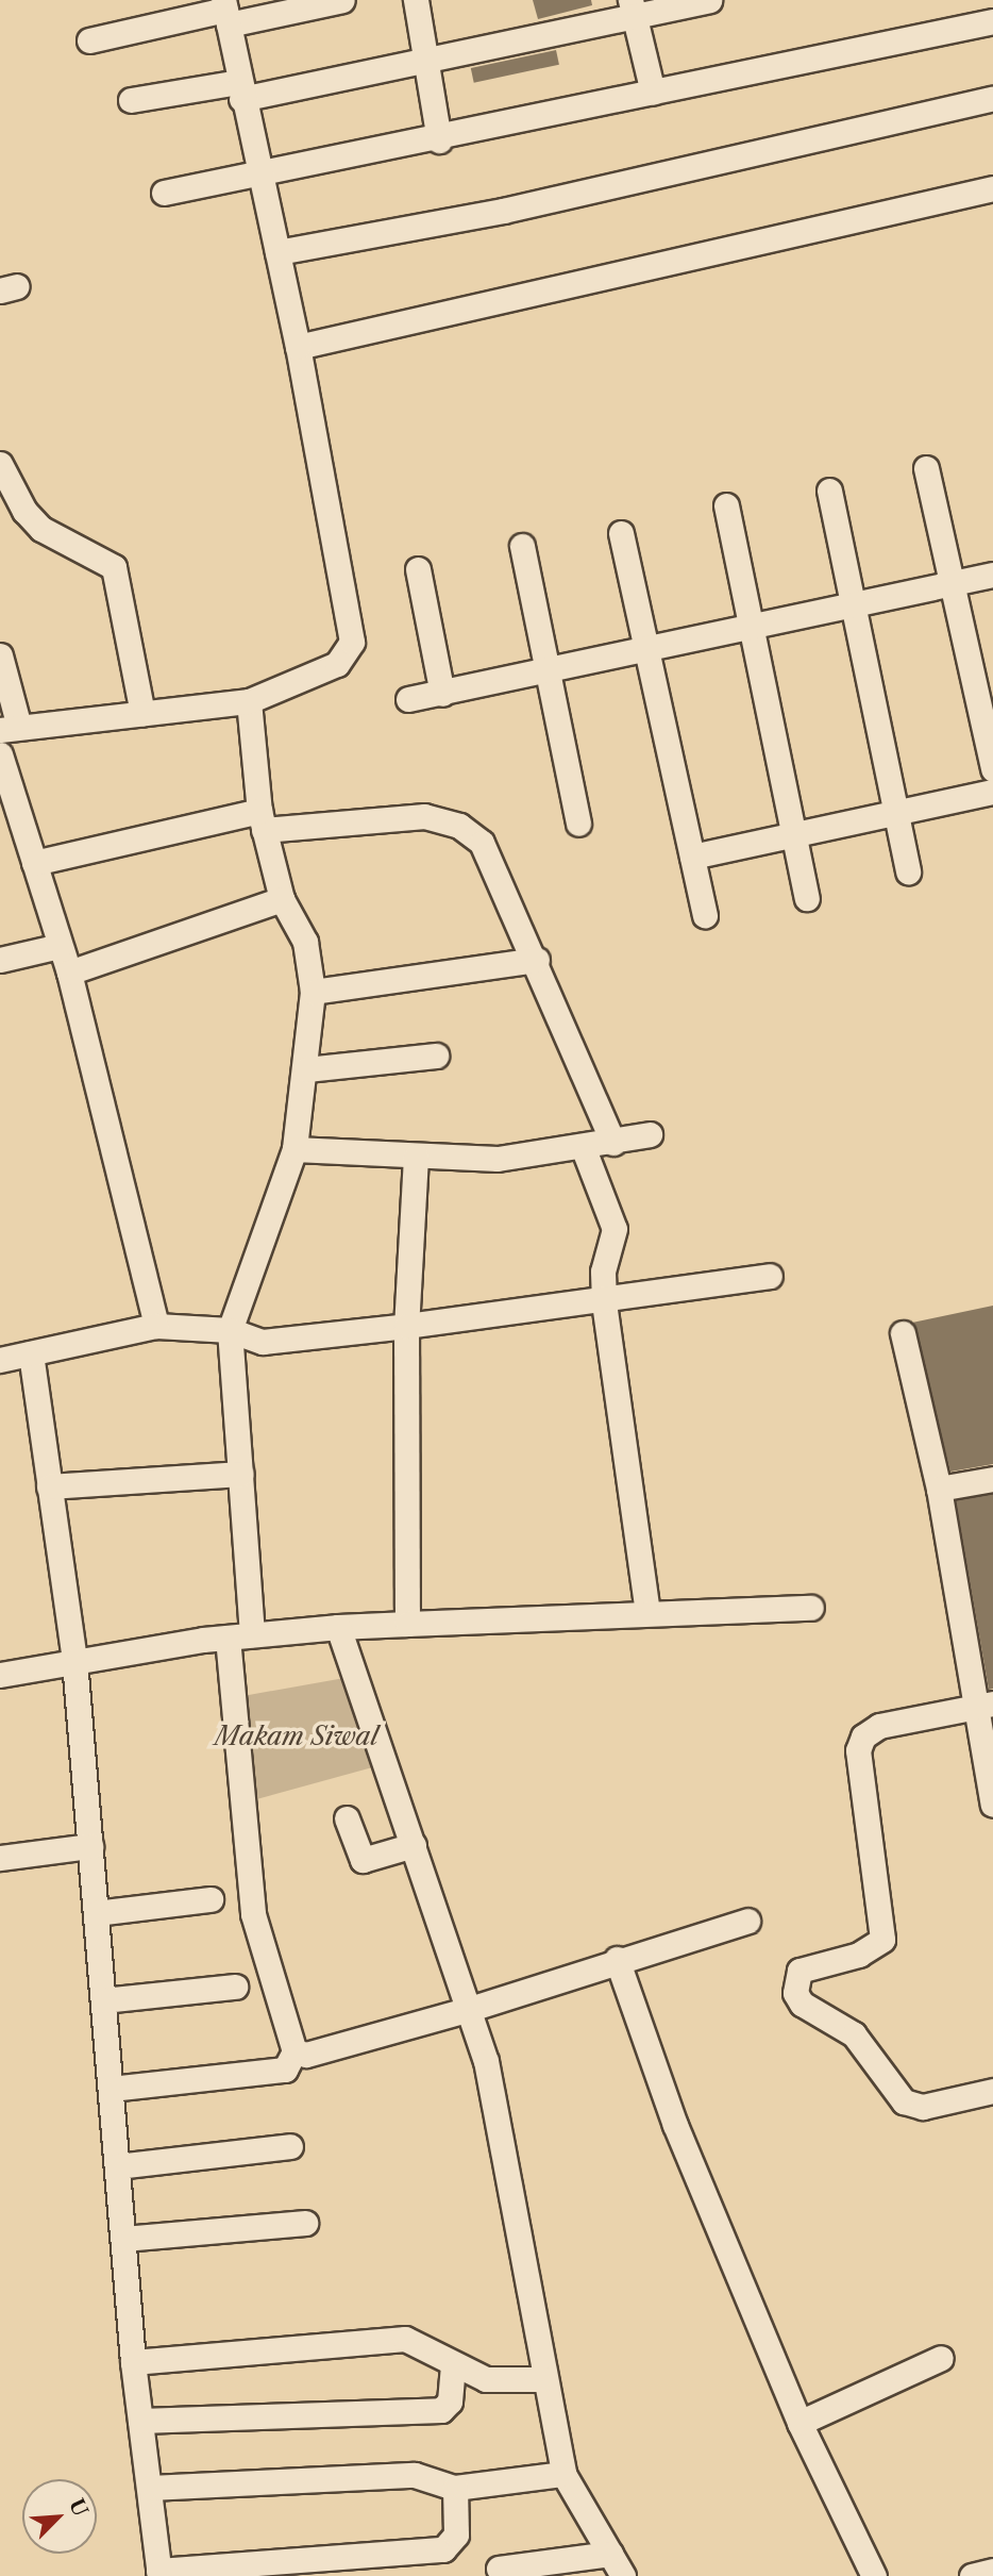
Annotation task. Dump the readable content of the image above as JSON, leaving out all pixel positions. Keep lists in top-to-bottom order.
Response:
{
  "parks": ["Makam Siwal"],
  "north": "top right"
}
